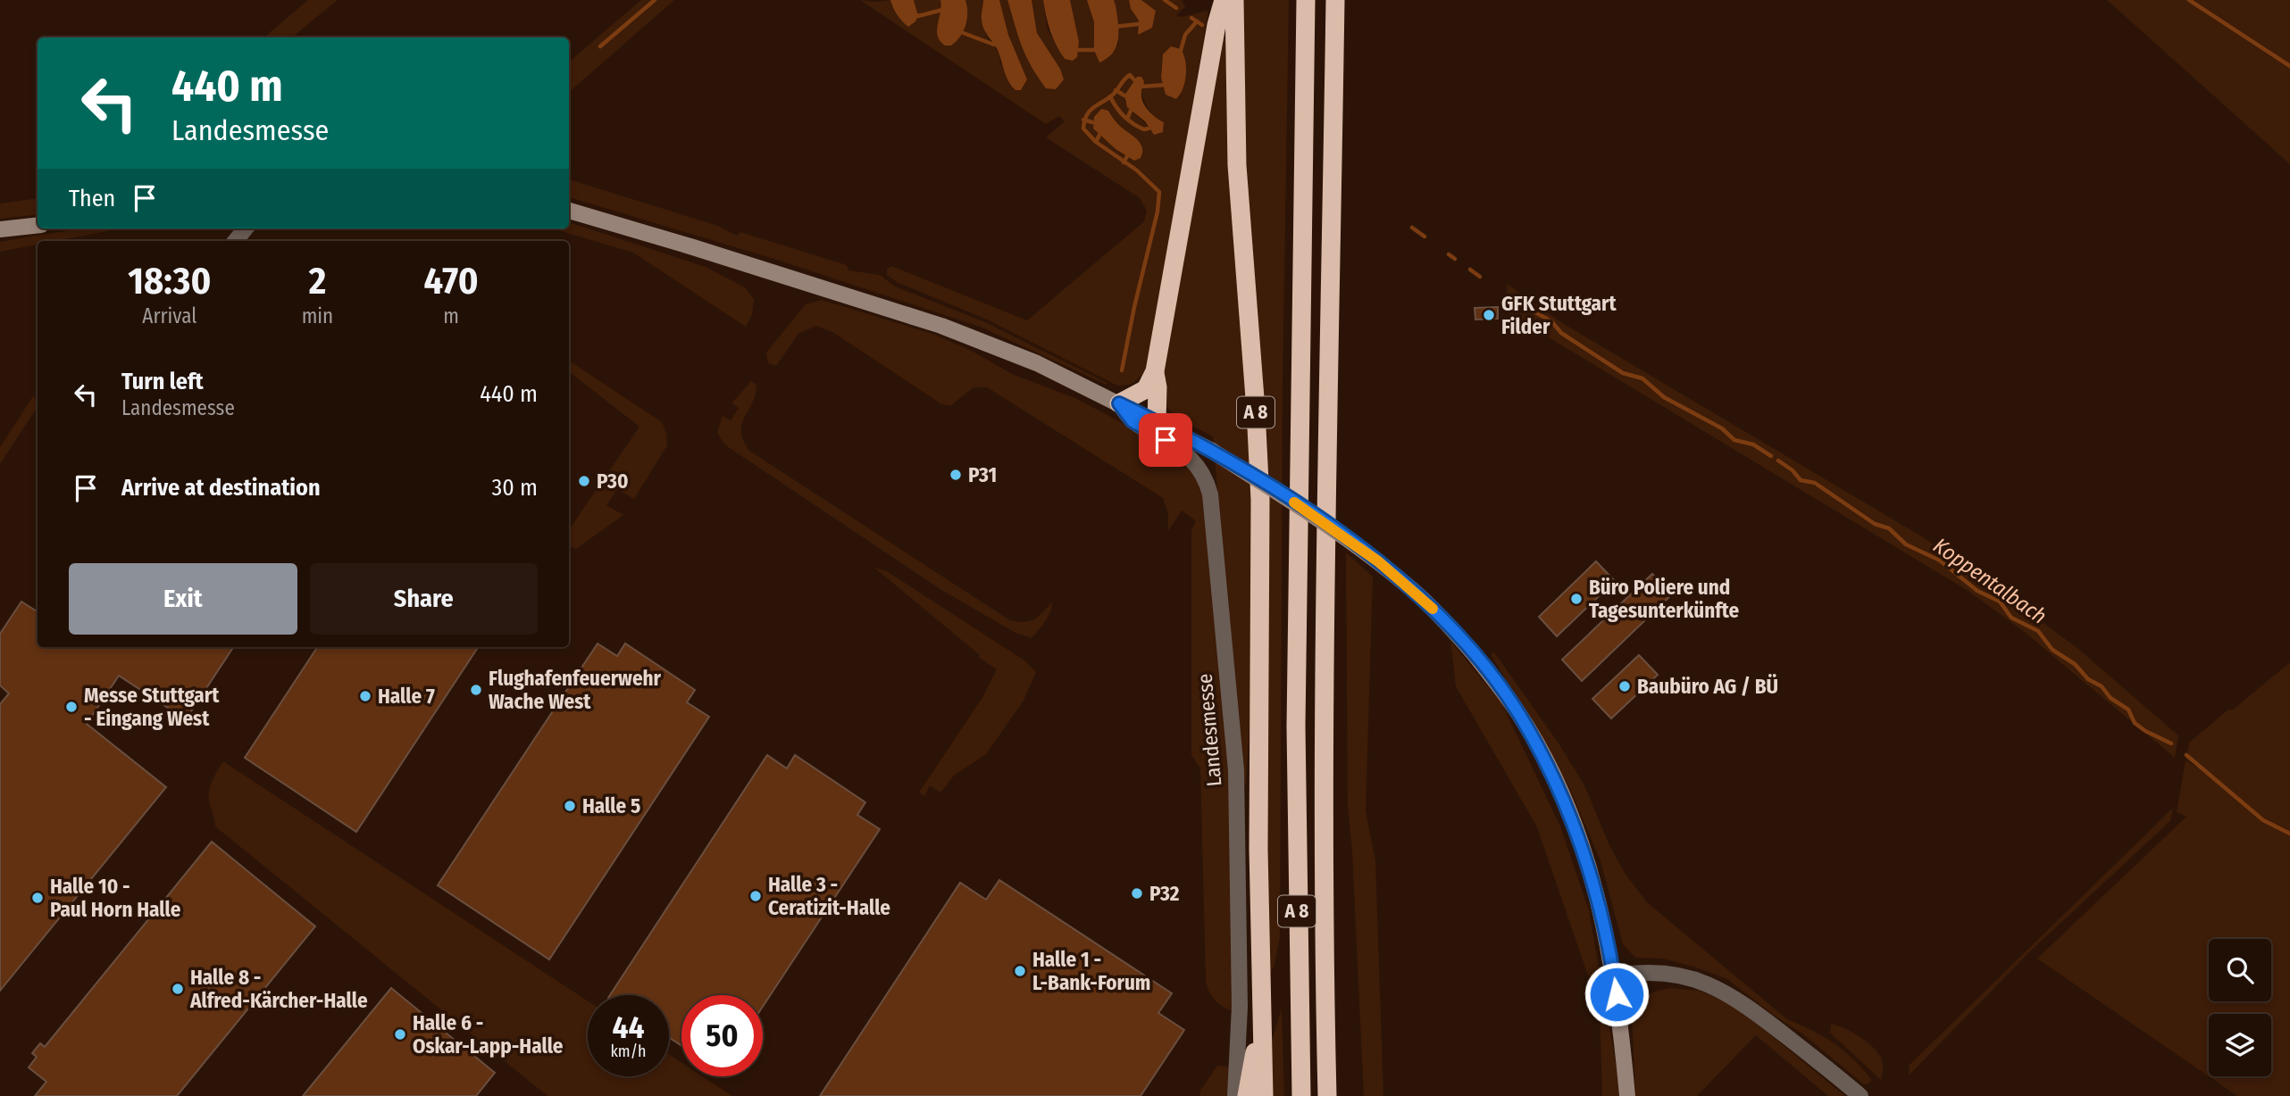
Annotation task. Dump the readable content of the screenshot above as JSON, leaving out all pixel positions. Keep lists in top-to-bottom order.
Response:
{
  "streets": {
    "highway": ["A 8"],
    "street": ["Landesmesse"]
  },
  "water": ["Koppentalbach"],
  "places": [
    "GFK Stuttgart Filder",
    "P31",
    "P30",
    "Büro Poliere und Tagesunterkünfte",
    "Baubüro AG / BÜ",
    "Flughafenfeuerwehr Wache West",
    "Halle 7",
    "Messe Stuttgart - Eingang West",
    "Halle 5",
    "P32",
    "Halle 3 - Ceratizit-Halle",
    "Halle 10 - Paul Horn Halle",
    "Halle 1 - L-Bank-Forum",
    "Halle 8 - Alfred-Kärcher-Halle",
    "Halle 6 - Oskar-Lapp-Halle"
  ],
  "page": {
    "turn": ["440 m", "Landesmesse"],
    "then": "Then",
    "eta": [
      "18:30",
      "Arrival",
      "2",
      "min",
      "470",
      "m"
    ],
    "list": [
      {
        "name": "Turn left",
        "note": "Landesmesse",
        "value": "440 m"
      },
      {
        "name": "Arrive at destination",
        "value": "30 m"
      }
    ],
    "buttons": ["Exit", "Share"],
    "speed": "44 km/h",
    "limit": "50"
  }
}
